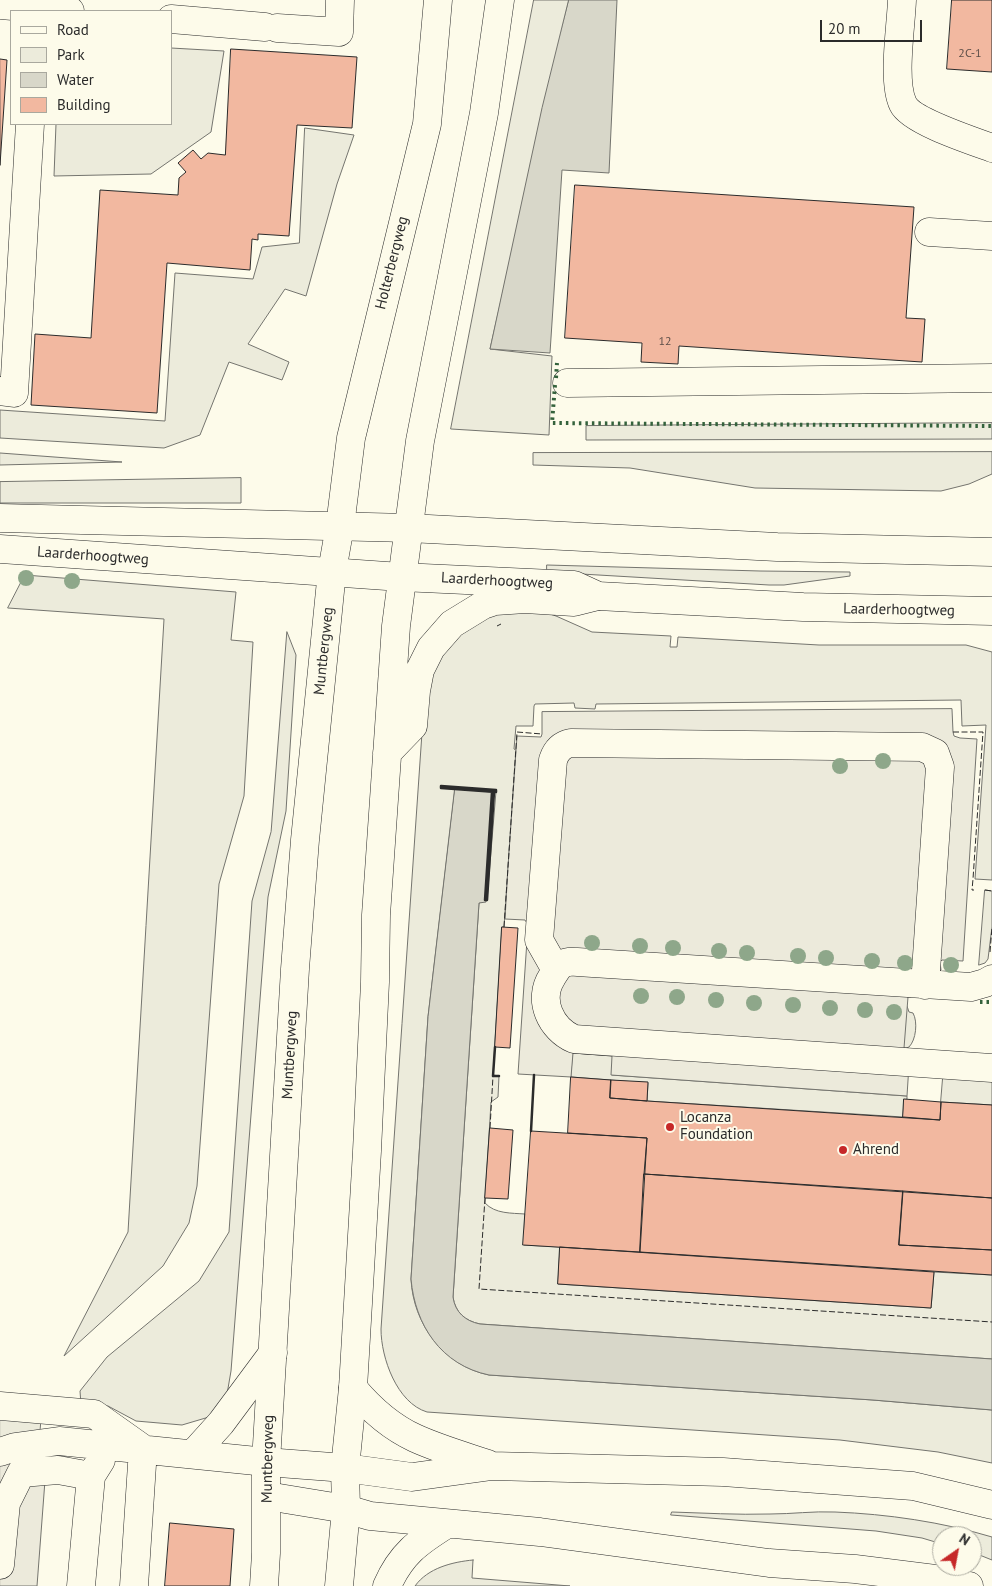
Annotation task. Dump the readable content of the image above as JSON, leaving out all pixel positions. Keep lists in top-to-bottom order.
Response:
{
  "streets": {
    "main road": ["Holterbergweg", "Laarderhoogtweg", "Muntbergweg"]
  },
  "crossings": [
    ["Holterbergweg", "Muntbergweg"],
    ["Laarderhoogtweg", "Muntbergweg"]
  ],
  "places": ["Locanza Foundation", "Ahrend"],
  "house_numbers": ["2C-1", "12"],
  "legend": [
    "Road",
    "Park",
    "Water",
    "Building"
  ],
  "scale_bar": "20 m",
  "north": "top right"
}
